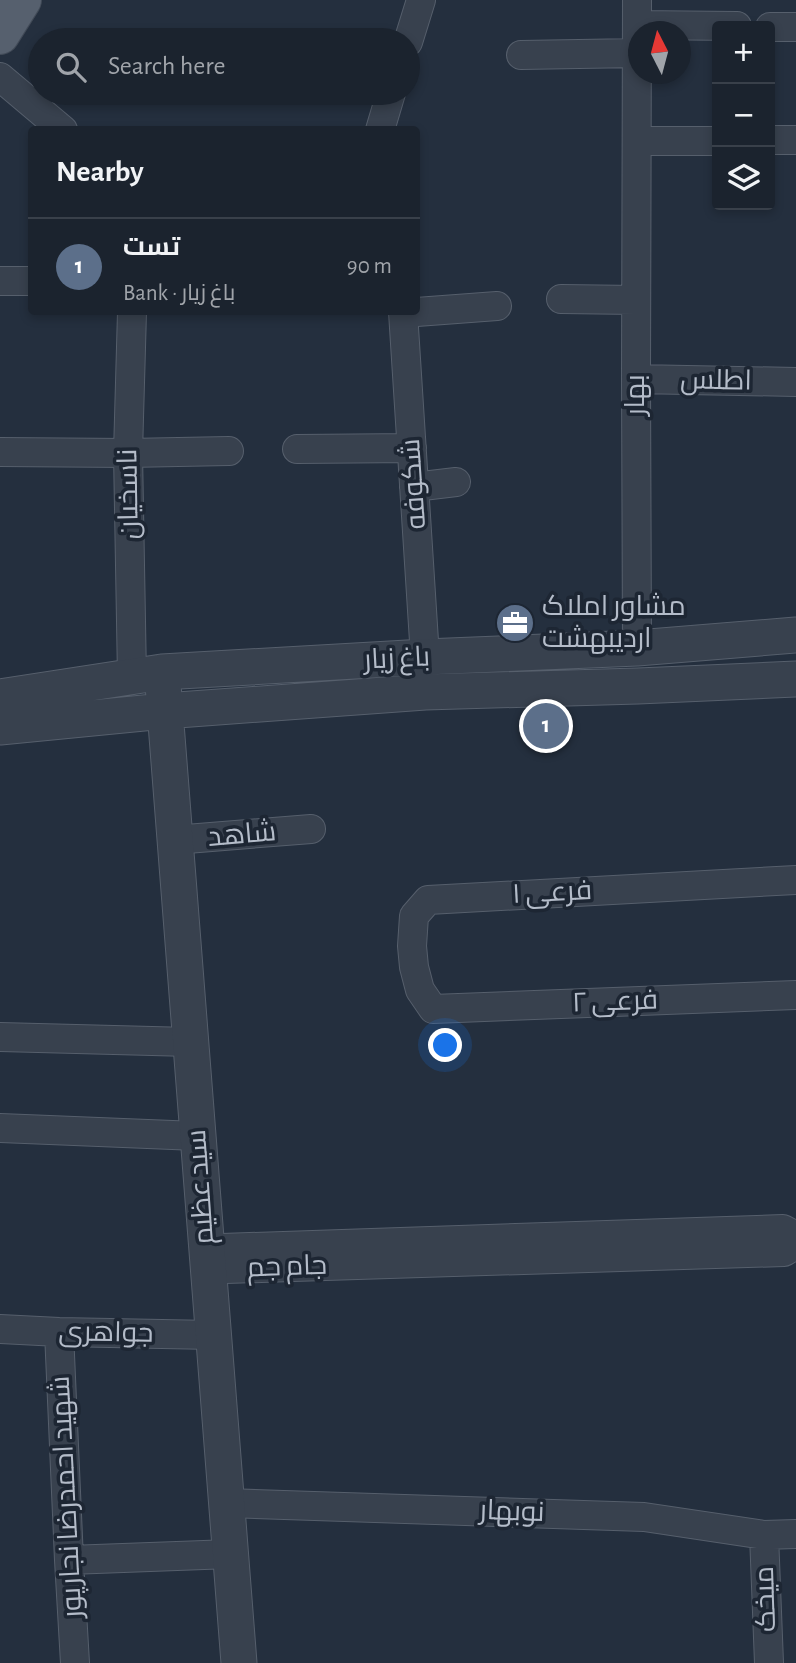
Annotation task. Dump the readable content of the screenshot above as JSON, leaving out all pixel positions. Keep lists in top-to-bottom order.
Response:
{
  "streets": {
    "street": [
      "اطلس",
      "بهار",
      "شکوفه",
      "ناسخیان",
      "باغ زیار",
      "شاهد",
      "فرعی ۱",
      "فرعی ۲",
      "سید عظیم",
      "جام جم",
      "جواهری",
      "شهید احمدرضا نجارپور",
      "نوبهار",
      "میخک"
    ]
  },
  "crossings": [
    ["اطلس", "بهار"],
    ["بهار", "باغ زیار"],
    ["شکوفه", "باغ زیار"],
    ["ناسخیان", "باغ زیار"],
    ["ناسخیان", "سید عظیم"],
    ["باغ زیار", "سید عظیم"],
    ["شاهد", "سید عظیم"],
    ["فرعی ۱", "فرعی ۲"],
    ["سید عظیم", "جام جم"],
    ["سید عظیم", "جواهری"],
    ["سید عظیم", "نوبهار"],
    ["جواهری", "شهید احمدرضا نجارپور"],
    ["نوبهار", "میخک"]
  ],
  "places": {
    "office": ["مشاور املاک اردیبهشت"]
  },
  "north": "top",
  "page": {
    "map_buttons": ["+", "−"],
    "search": "Search here",
    "heading": "Nearby",
    "list": [
      {
        "mark": "1",
        "name": "تست",
        "note": "Bank · باغ زیار",
        "value": "90 m"
      }
    ],
    "pins": "1"
  }
}
